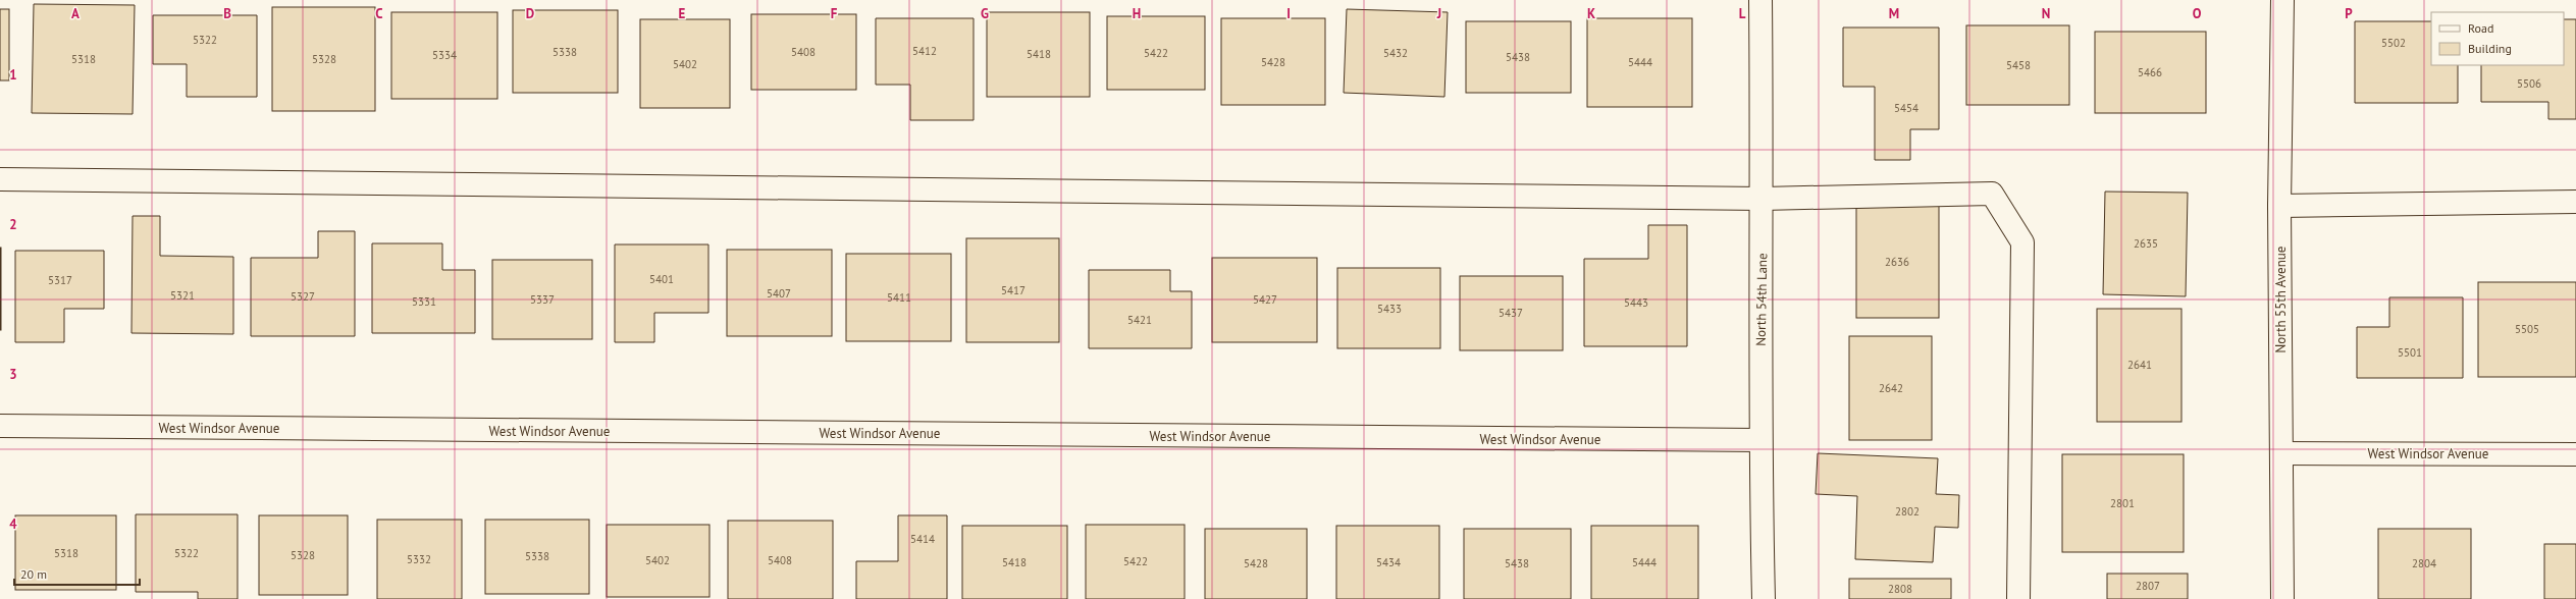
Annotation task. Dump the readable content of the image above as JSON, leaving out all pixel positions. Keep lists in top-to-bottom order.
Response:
{
  "streets": {
    "street": ["North 54th Lane", "North 55th Avenue", "West Windsor Avenue"]
  },
  "crossings": [
    ["North 54th Lane", "West Windsor Avenue"],
    ["North 55th Avenue", "West Windsor Avenue"]
  ],
  "house_numbers": [
    "5322",
    "5502",
    "5412",
    "5338",
    "5408",
    "5422",
    "5432",
    "5418",
    "5334",
    "5438",
    "5318",
    "5328",
    "5428",
    "5444",
    "5402",
    "5458",
    "5466",
    "5506",
    "5454",
    "2635",
    "2636",
    "5401",
    "5317",
    "5417",
    "5407",
    "5321",
    "5327",
    "5411",
    "5337",
    "5427",
    "5331",
    "5443",
    "5433",
    "5437",
    "5421",
    "5505",
    "5501",
    "2641",
    "2642",
    "2801",
    "2802",
    "5414",
    "5318",
    "5322",
    "5328",
    "5338",
    "5332",
    "5402",
    "5408",
    "5422",
    "5418",
    "5434",
    "5444",
    "5428",
    "5438",
    "2804",
    "2807",
    "2808"
  ],
  "legend": ["Road", "Building"],
  "scale_bar": "20 m",
  "grid": {
    "columns": [
      "A",
      "B",
      "C",
      "D",
      "E",
      "F",
      "G",
      "H",
      "I",
      "J",
      "K",
      "L",
      "M",
      "N",
      "O",
      "P"
    ],
    "rows": [
      "1",
      "2",
      "3",
      "4"
    ]
  }
}
